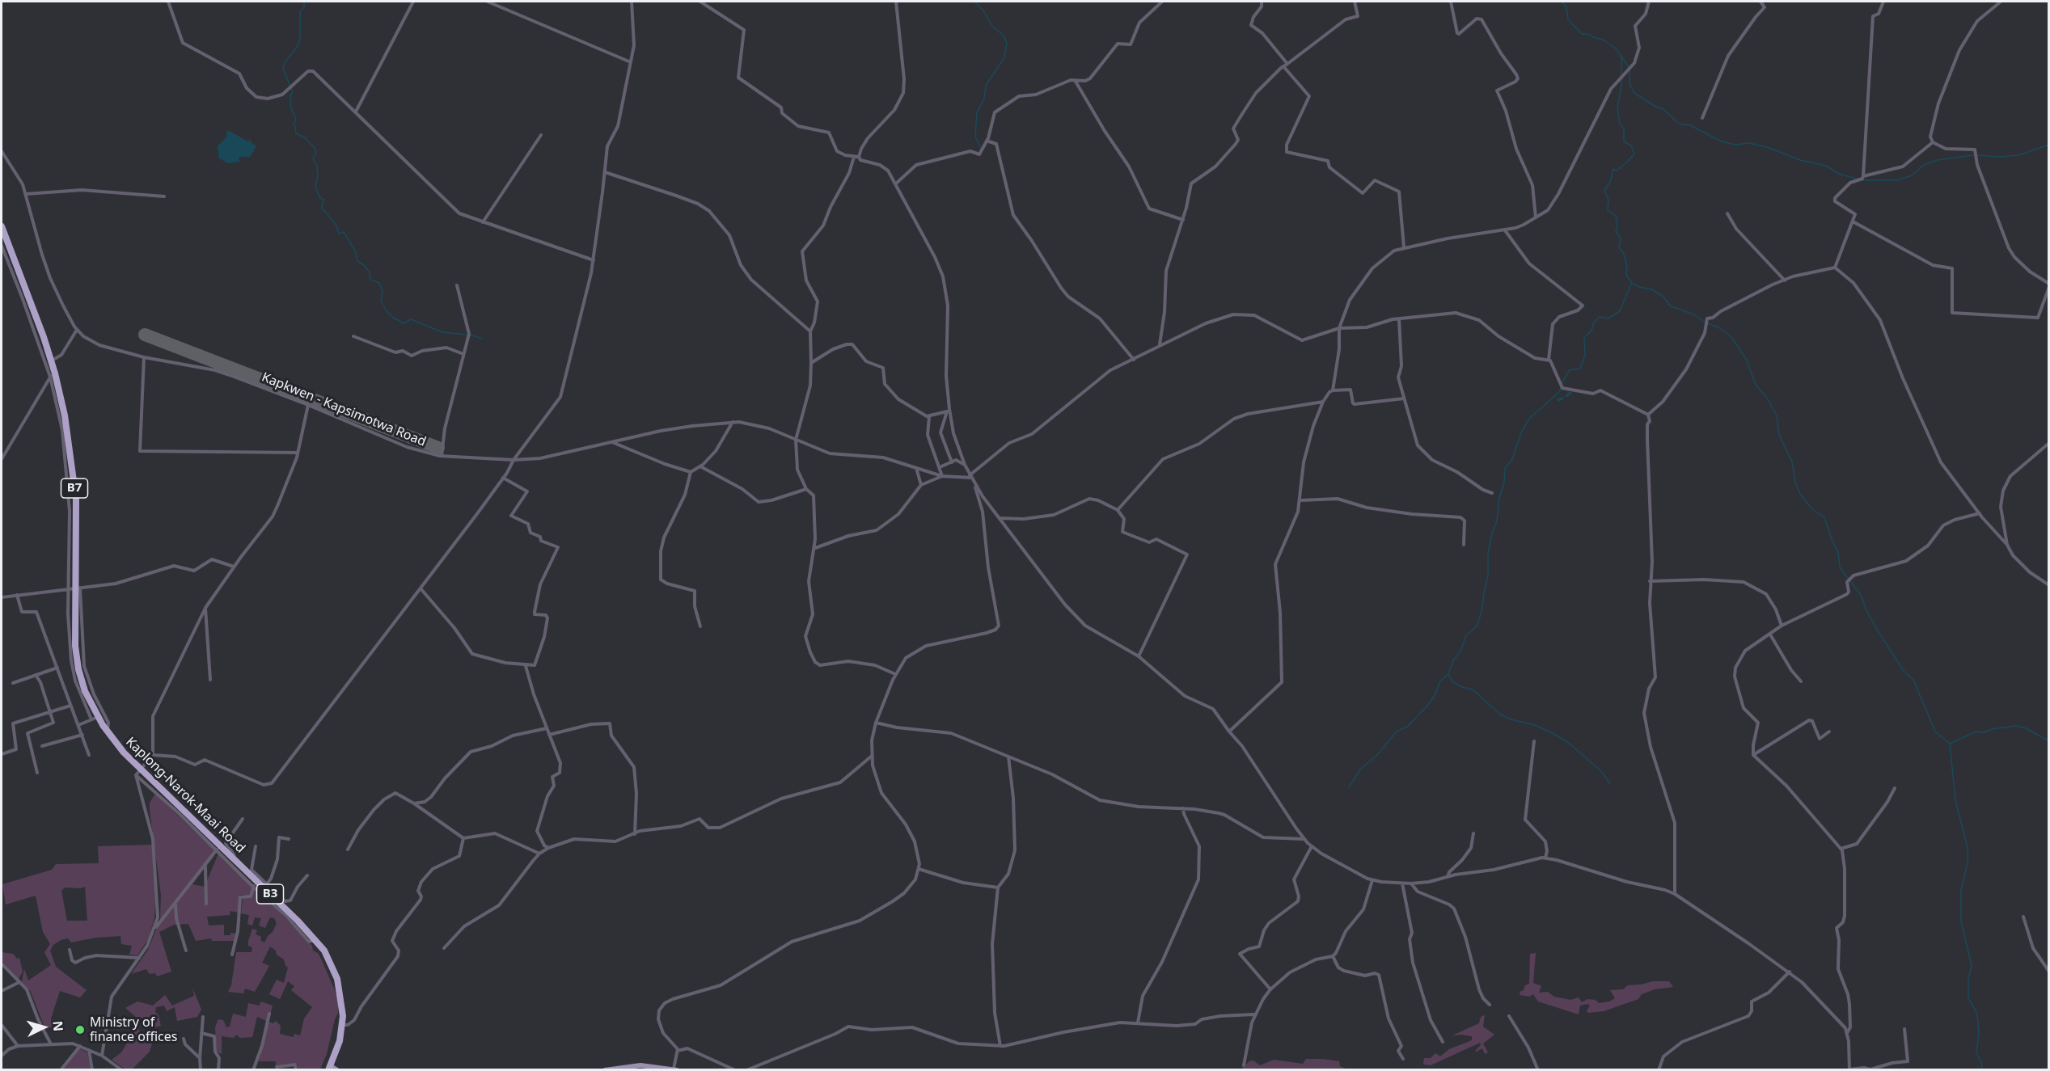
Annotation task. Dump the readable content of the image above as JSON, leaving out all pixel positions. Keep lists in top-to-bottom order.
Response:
{
  "streets": {
    "highway": ["B7", "Kaplong-Narok-Maai Road", "B3"],
    "street": ["Kapkwen - Kapsimotwa Road"]
  },
  "places": ["Ministry of finance offices"],
  "north": "right"
}
